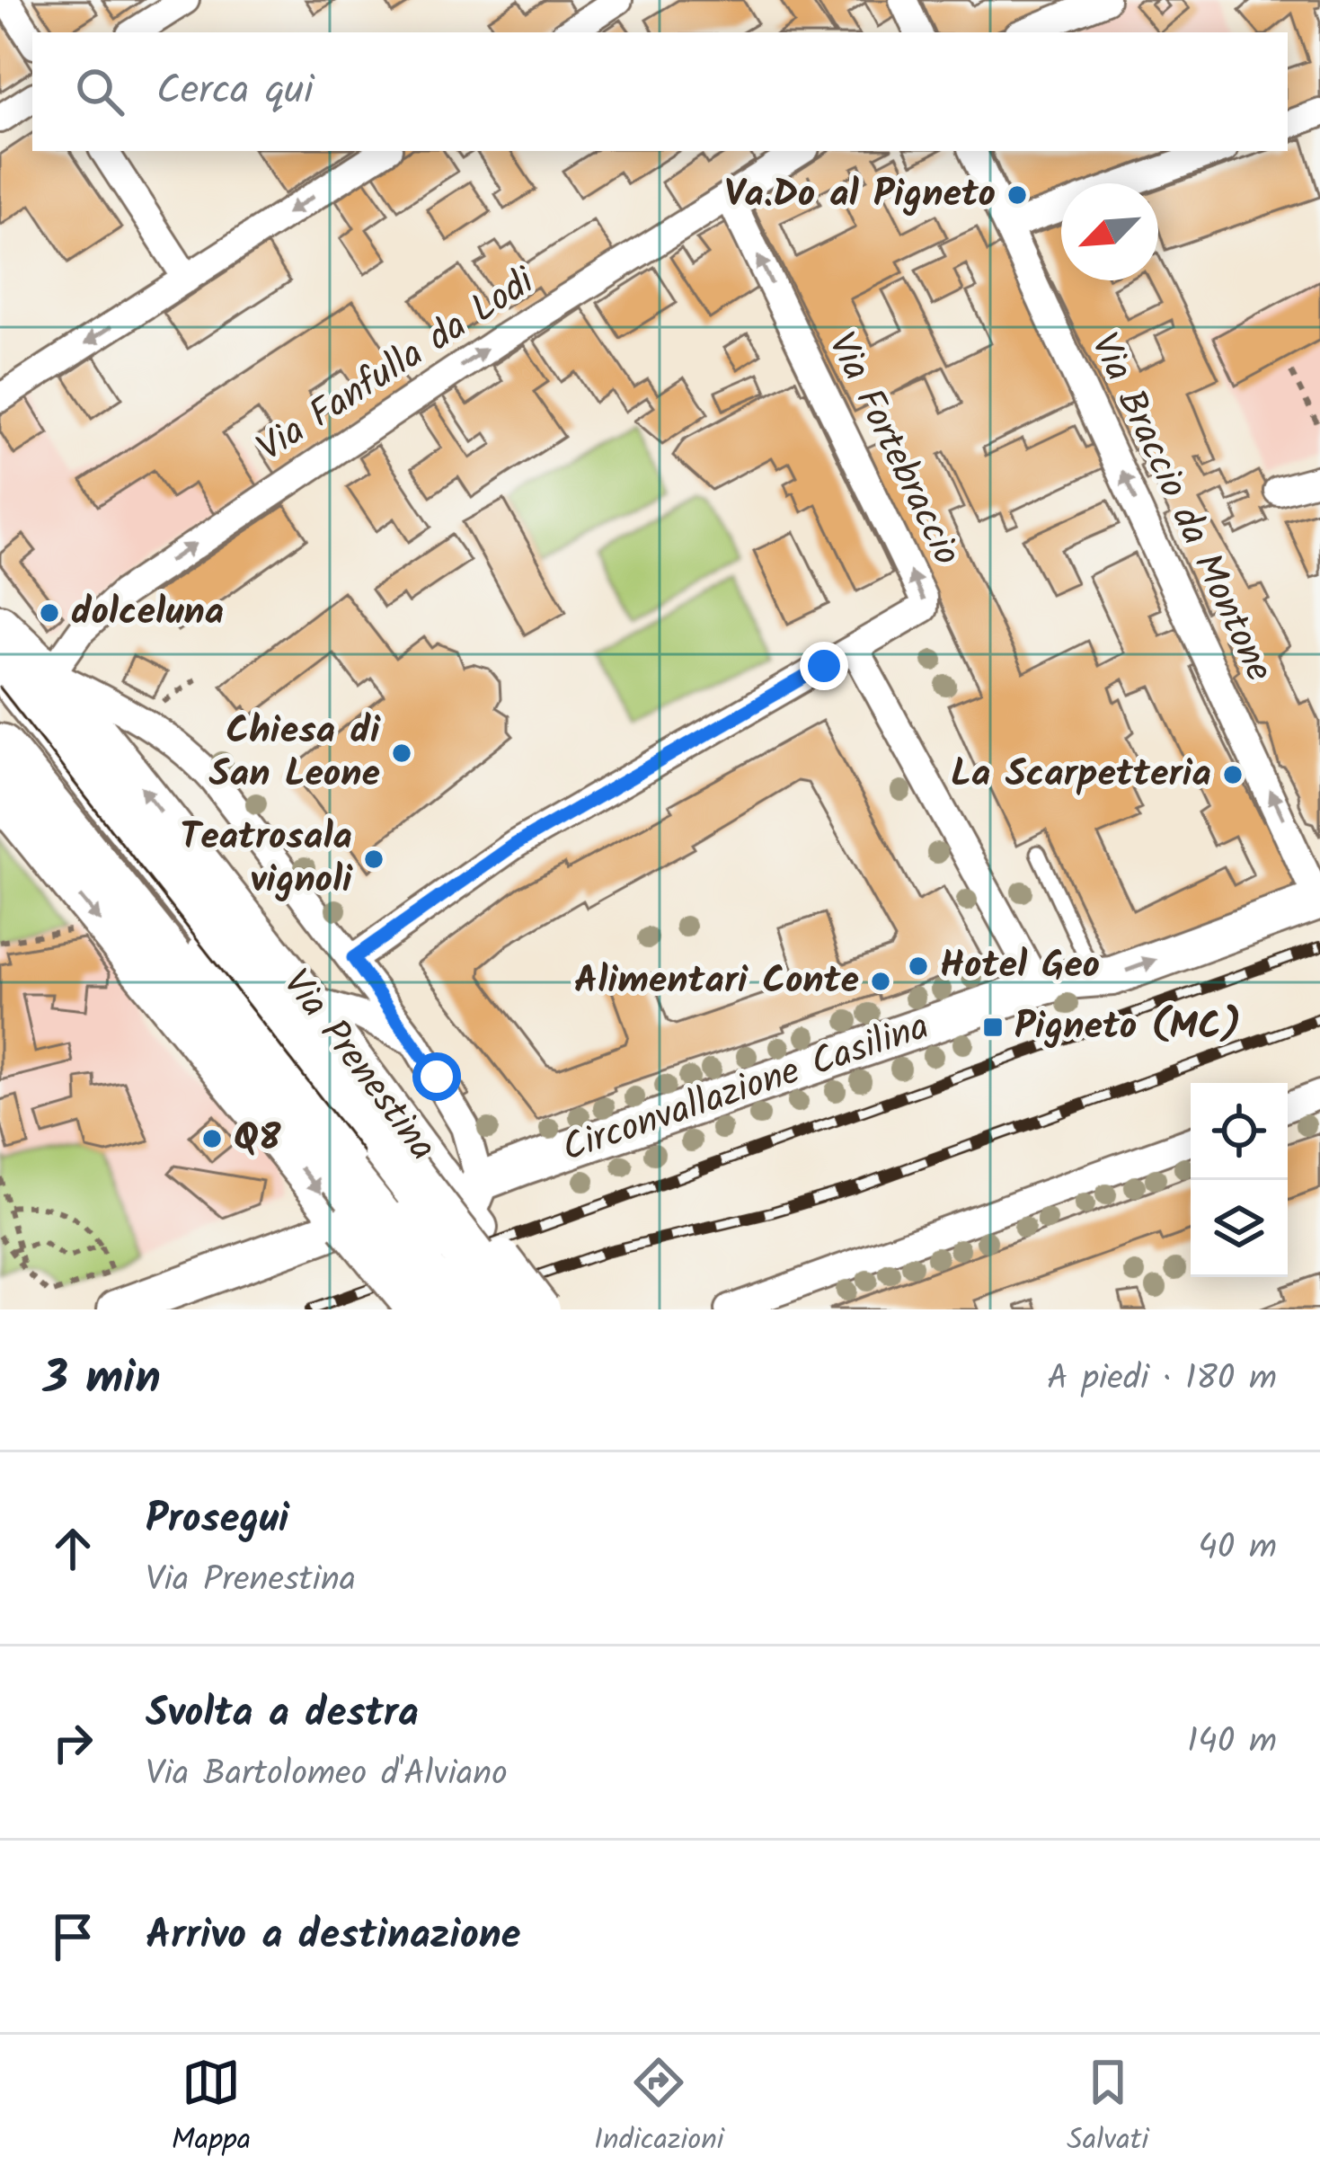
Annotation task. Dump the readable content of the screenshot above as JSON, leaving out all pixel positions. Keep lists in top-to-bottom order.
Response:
{
  "streets": {
    "main road": ["Via Prenestina", "Circonvallazione Casilina"],
    "street": ["Via Fanfulla da Lodi", "Via Fortebraccio", "Via Braccio da Montone"]
  },
  "crossings": [
    ["Via Fanfulla da Lodi", "Via Fortebraccio"],
    ["Via Fanfulla da Lodi", "Via Prenestina"],
    ["Via Braccio da Montone", "Circonvallazione Casilina"],
    ["Via Prenestina", "Circonvallazione Casilina"]
  ],
  "one_way": ["Via Braccio da Montone"],
  "places": {
    "other": [
      "Va.Do al Pigneto",
      "dolceluna",
      "Chiesa di San Leone",
      "La Scarpetteria",
      "Teatrosala vignoli",
      "Hotel Geo",
      "Alimentari Conte",
      "Q8"
    ],
    "transit": ["Pigneto (MC)"]
  },
  "north": "bottom left",
  "page": {
    "search": "Cerca qui",
    "heading": ["3 min", "A piedi · 180 m"],
    "list": [
      ["Prosegui", "Via Prenestina", "40 m"],
      ["Svolta a destra", "Via Bartolomeo d'Alviano", "140 m"],
      "Arrivo a destinazione"
    ],
    "nav": ["Mappa", "Indicazioni", "Salvati"]
  }
}
